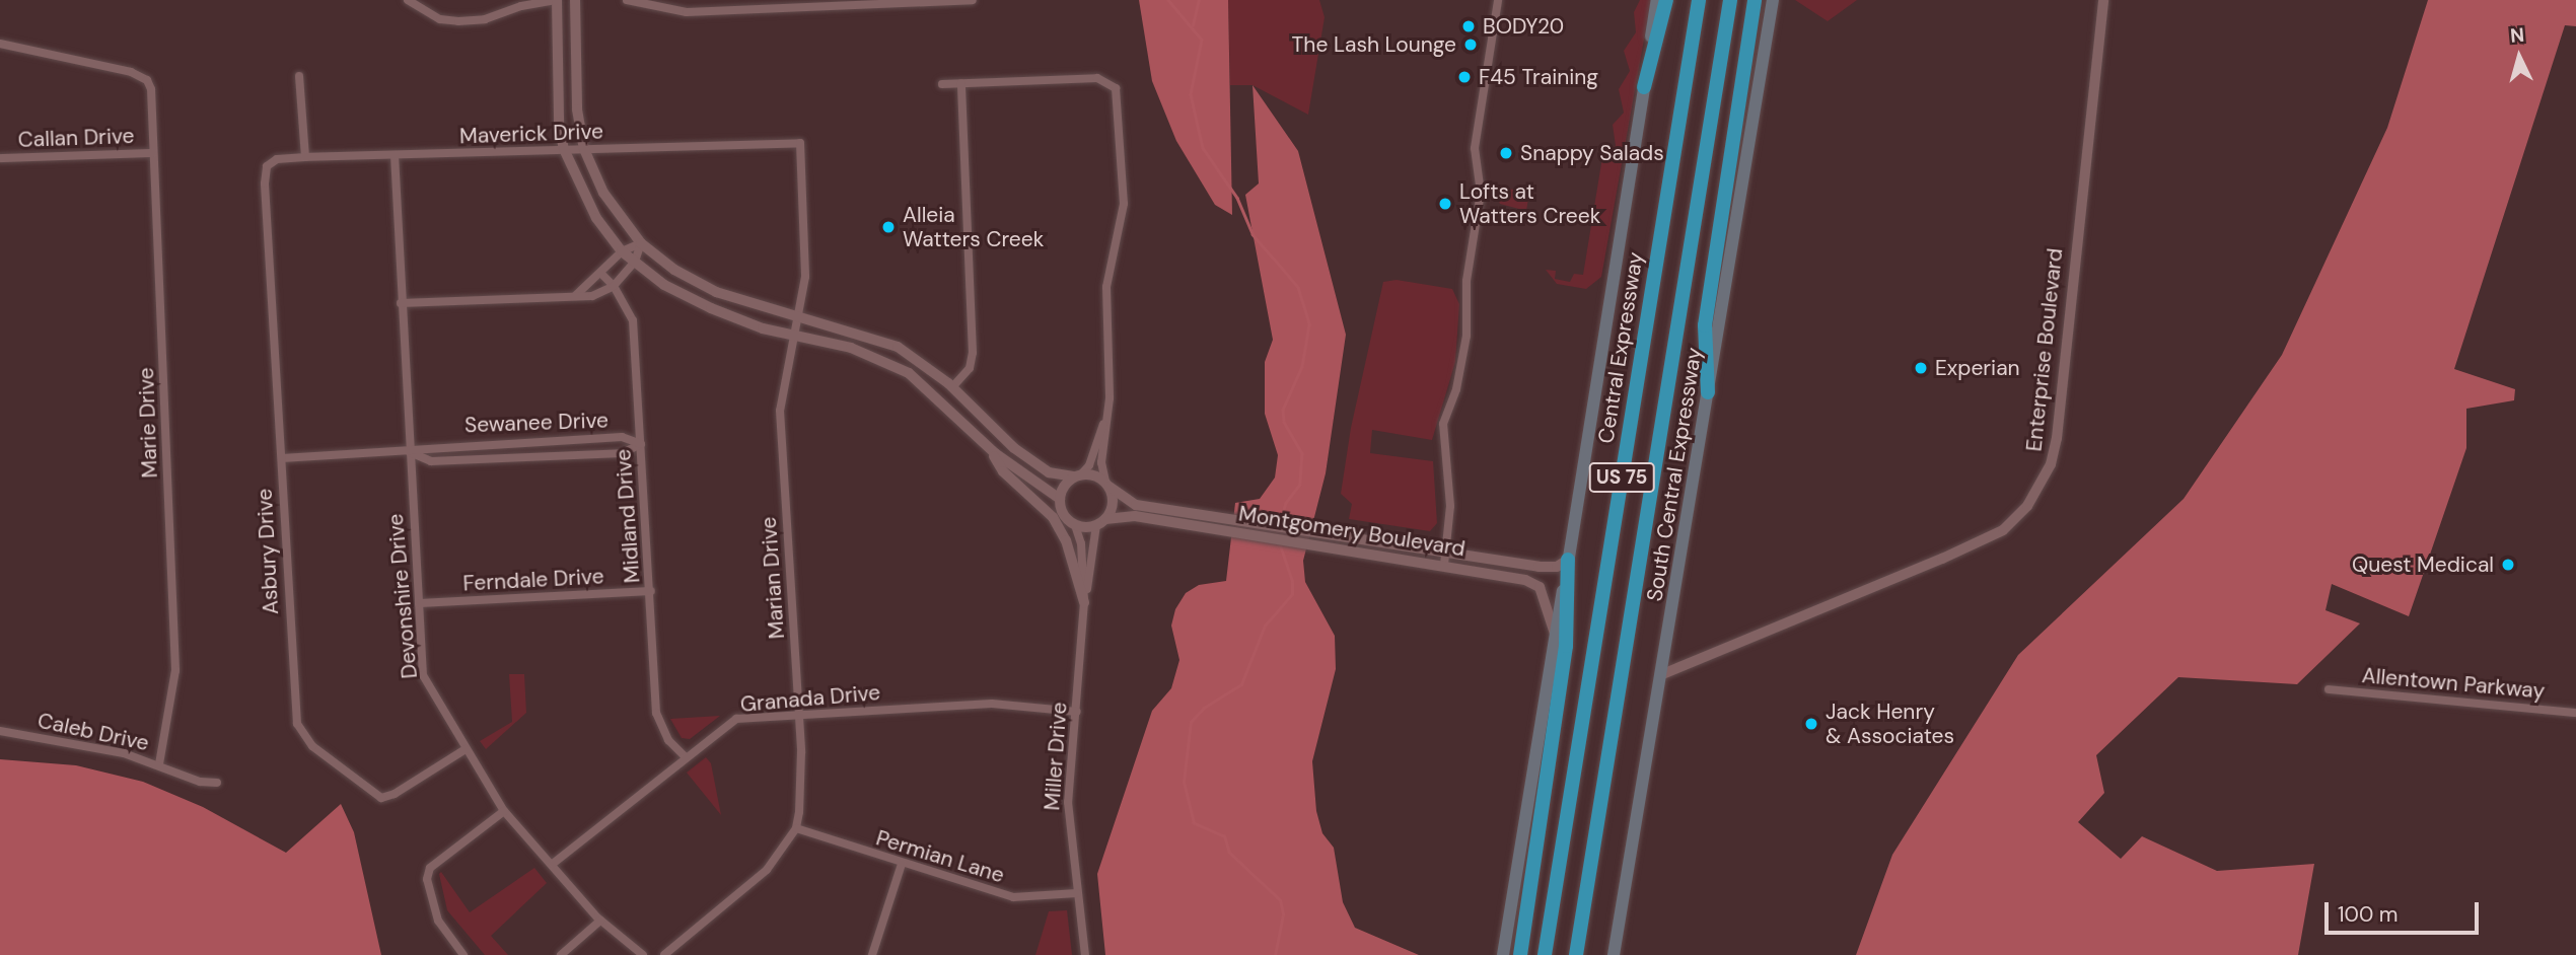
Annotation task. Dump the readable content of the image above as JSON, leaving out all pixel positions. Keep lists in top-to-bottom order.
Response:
{
  "streets": {
    "highway": ["Central Expressway", "US 75"],
    "main road": ["South Central Expressway"],
    "street": [
      "Maverick Drive",
      "Callan Drive",
      "Enterprise Boulevard",
      "Marie Drive",
      "Sewanee Drive",
      "Midland Drive",
      "Montgomery Boulevard",
      "Asbury Drive",
      "Marian Drive",
      "Ferndale Drive",
      "Devonshire Drive",
      "Allentown Parkway",
      "Granada Drive",
      "Caleb Drive",
      "Miller Drive",
      "Permian Lane"
    ]
  },
  "crossings": [
    ["Maverick Drive", "Asbury Drive"],
    ["Maverick Drive", "Marian Drive"],
    ["Maverick Drive", "Devonshire Drive"],
    ["Callan Drive", "Marie Drive"],
    ["Enterprise Boulevard", "South Central Expressway"],
    ["Marie Drive", "Caleb Drive"],
    ["Sewanee Drive", "Midland Drive"],
    ["Sewanee Drive", "Asbury Drive"],
    ["Sewanee Drive", "Devonshire Drive"],
    ["Midland Drive", "Ferndale Drive"],
    ["Midland Drive", "Granada Drive"],
    ["Montgomery Boulevard", "Miller Drive"],
    ["Asbury Drive", "Devonshire Drive"],
    ["Marian Drive", "Granada Drive"],
    ["Marian Drive", "Permian Lane"],
    ["Ferndale Drive", "Devonshire Drive"],
    ["Devonshire Drive", "Granada Drive"],
    ["Granada Drive", "Miller Drive"],
    ["Miller Drive", "Permian Lane"]
  ],
  "places": [
    "BODY20",
    "The Lash Lounge",
    "F45 Training",
    "Snappy Salads",
    "Lofts at Watters Creek",
    "Alleia Watters Creek",
    "Experian",
    "Quest Medical",
    "Jack Henry & Associates"
  ],
  "scale_bar": "100 m",
  "north": "top"
}
